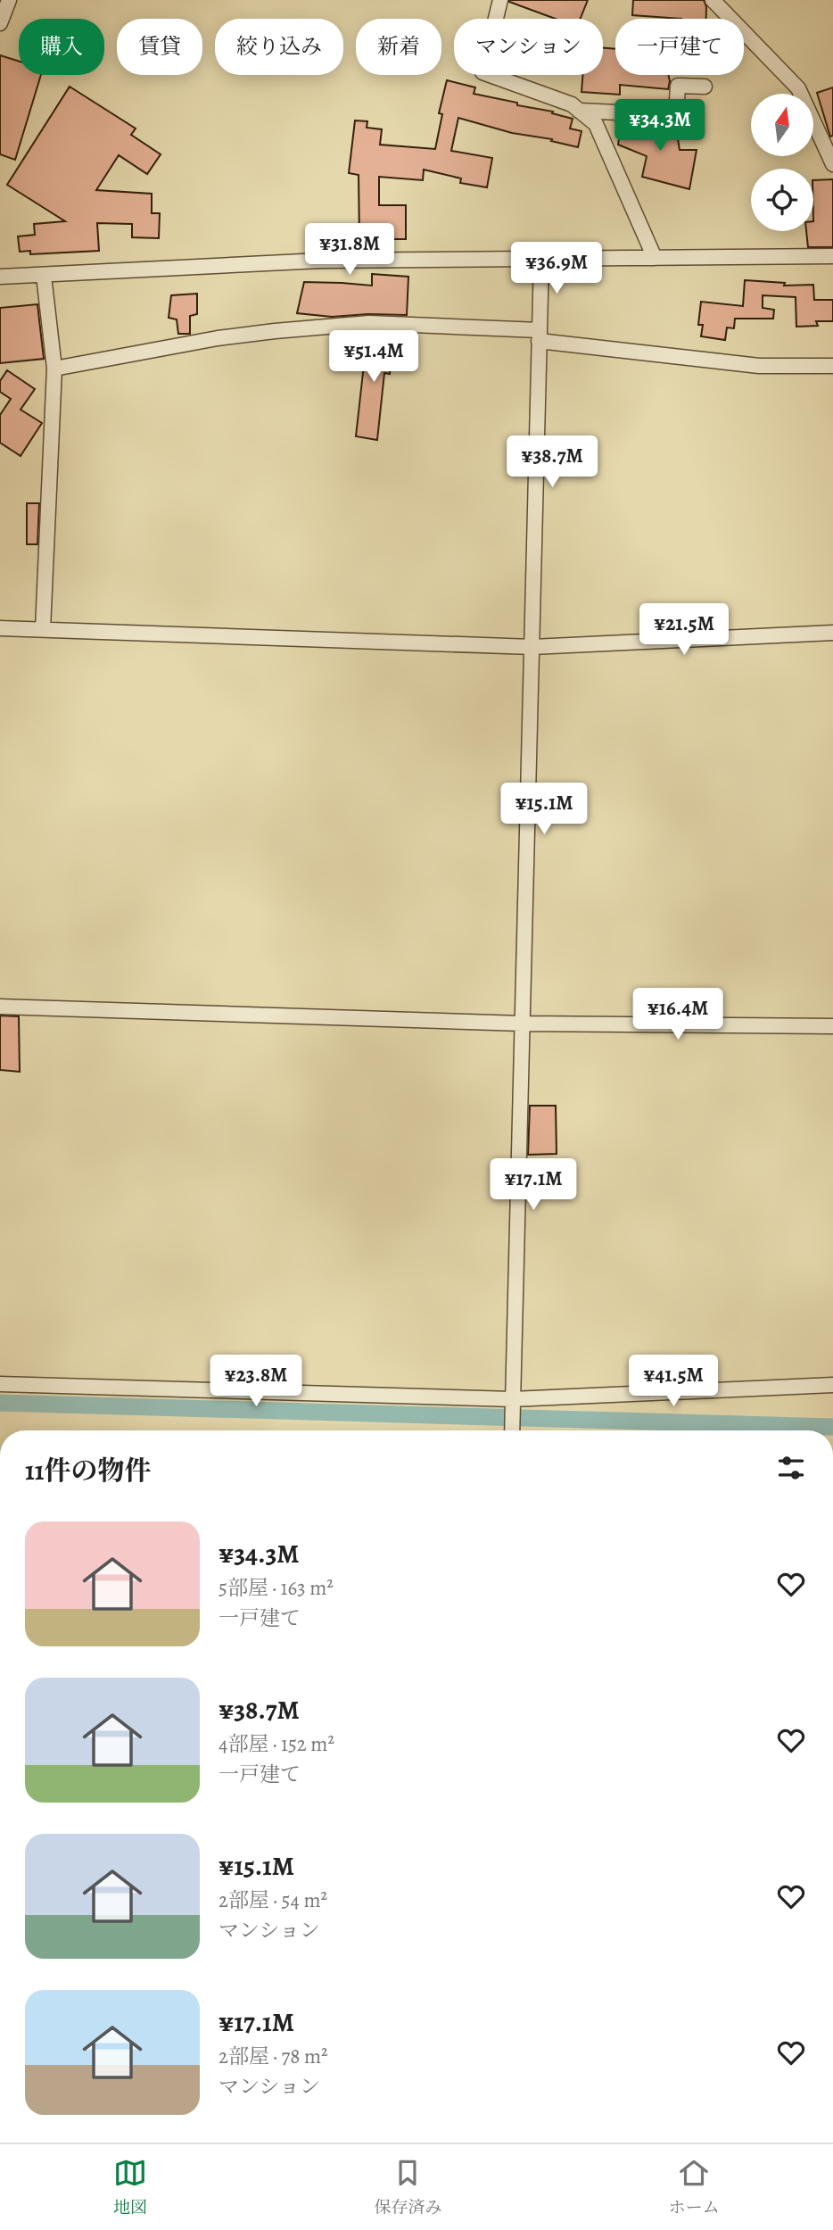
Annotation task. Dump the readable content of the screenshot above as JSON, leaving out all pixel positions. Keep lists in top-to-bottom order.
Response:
{
  "north": "top",
  "page": {
    "chip": [
      "購入",
      "賃貸",
      "絞り込み",
      "新着",
      "マンション",
      "一戸建て"
    ],
    "price": [
      "¥34.3M",
      "¥31.8M",
      "¥36.9M",
      "¥51.4M",
      "¥38.7M",
      "¥21.5M",
      "¥15.1M",
      "¥16.4M",
      "¥17.1M",
      "¥23.8M",
      "¥41.5M"
    ],
    "heading": "11件の物件",
    "list": [
      {
        "name": "¥34.3M",
        "note": "5部屋 · 163 m² · 一戸建て"
      },
      {
        "name": "¥38.7M",
        "note": "4部屋 · 152 m² · 一戸建て"
      },
      {
        "name": "¥15.1M",
        "note": "2部屋 · 54 m² · マンション"
      },
      {
        "name": "¥17.1M",
        "note": "2部屋 · 78 m² · マンション"
      }
    ],
    "tabs": ["地図", "保存済み", "ホーム"]
  }
}
